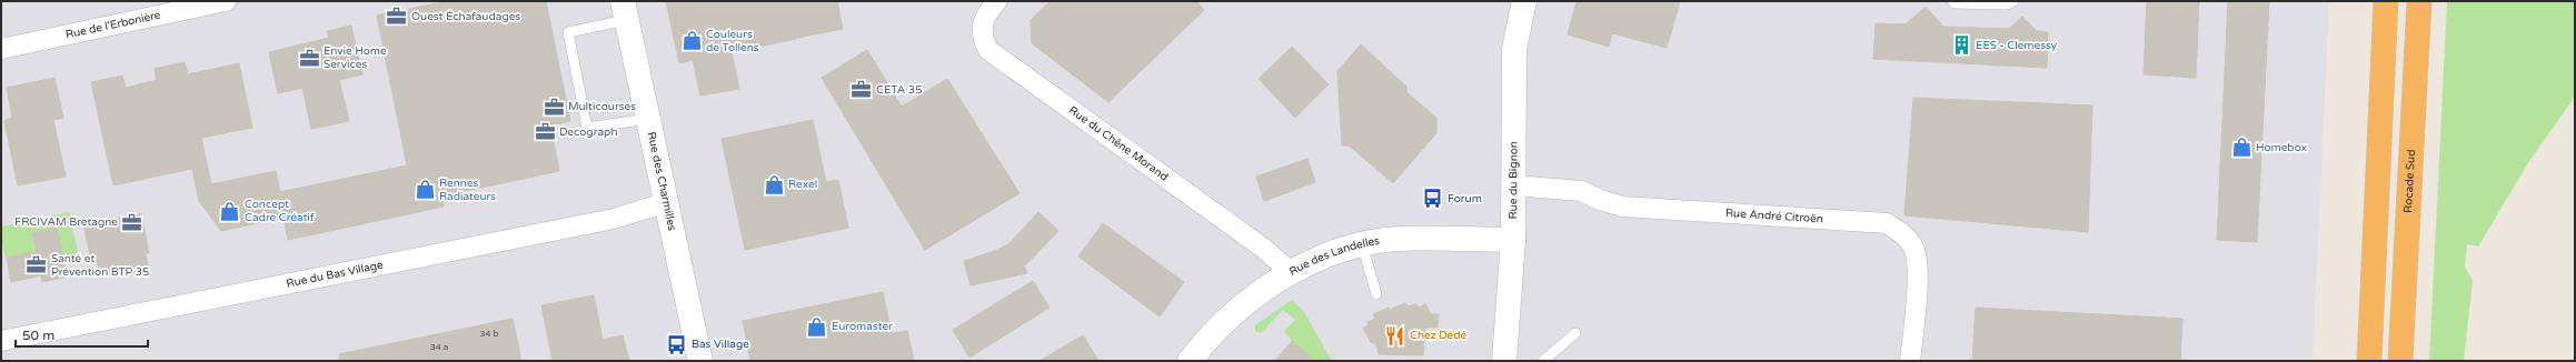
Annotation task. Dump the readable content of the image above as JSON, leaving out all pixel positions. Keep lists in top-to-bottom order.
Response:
{
  "streets": {
    "highway": ["Rocade Sud"],
    "street": [
      "Rue de l'Erbonière",
      "Rue du Chêne Morand",
      "Rue des Charmilles",
      "Rue du Bignon",
      "Rue André Citroën",
      "Rue des Landelles",
      "Rue du Bas Village"
    ]
  },
  "crossings": [
    ["Rue du Chêne Morand", "Rue des Landelles"],
    ["Rue des Charmilles", "Rue du Bas Village"],
    ["Rue du Bignon", "Rue André Citroën"],
    ["Rue du Bignon", "Rue des Landelles"]
  ],
  "places": {
    "office": [
      "Ouest Échafaudages",
      "Envie Home Services",
      "CETA 35",
      "Multicourses",
      "Decograph",
      "FRCIVAM Bretagne",
      "Santé et Prévention BTP 35"
    ],
    "shop": [
      "Couleurs de Tollens",
      "Homebox",
      "Rexel",
      "Rennes Radiateurs",
      "Concept Cadre Créatif",
      "Euromaster"
    ],
    "building": ["EES - Clemessy"],
    "bus stop": ["Forum", "Bas Village"],
    "restaurant": ["Chez Dédé"]
  },
  "house_numbers": ["34 b", "34 a"],
  "scale_bar": "50 m"
}
